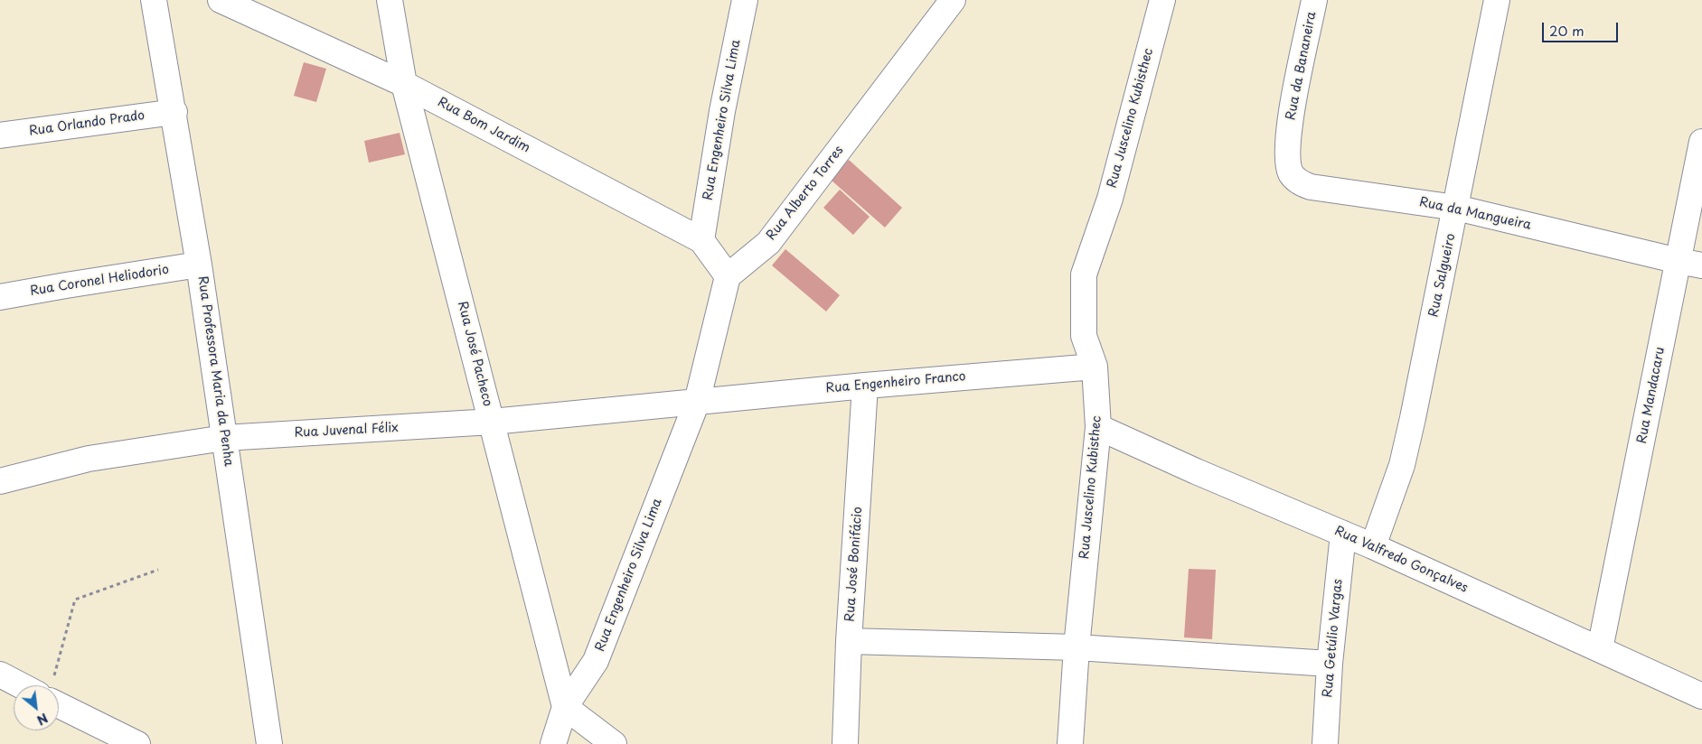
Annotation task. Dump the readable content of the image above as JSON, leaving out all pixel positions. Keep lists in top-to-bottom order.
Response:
{
  "streets": {
    "street": [
      "Rua da Bananeira",
      "Rua Juscelino Kubisthec",
      "Rua Engenheiro Silva Lima",
      "Rua Orlando Prado",
      "Rua Bom Jardim",
      "Rua Alberto Torres",
      "Rua da Mangueira",
      "Rua Salgueiro",
      "Rua Coronel Heliodorio",
      "Rua José Pacheco",
      "Rua Professora Maria da Penha",
      "Rua Engenheiro Franco",
      "Rua Mandacaru",
      "Rua Juvenal Félix",
      "Rua Valfredo Gonçalves",
      "Rua José Bonifácio",
      "Rua Getúlio Vargas"
    ]
  },
  "crossings": [
    ["Rua da Bananeira", "Rua da Mangueira"],
    ["Rua Juscelino Kubisthec", "Rua Engenheiro Franco"],
    ["Rua Juscelino Kubisthec", "Rua Valfredo Gonçalves"],
    ["Rua Engenheiro Silva Lima", "Rua Bom Jardim"],
    ["Rua Engenheiro Silva Lima", "Rua José Pacheco"],
    ["Rua Engenheiro Silva Lima", "Rua Engenheiro Franco"],
    ["Rua Engenheiro Silva Lima", "Rua Juvenal Félix"],
    ["Rua Orlando Prado", "Rua Professora Maria da Penha"],
    ["Rua Bom Jardim", "Rua Alberto Torres"],
    ["Rua Bom Jardim", "Rua José Pacheco"],
    ["Rua da Mangueira", "Rua Salgueiro"],
    ["Rua da Mangueira", "Rua Mandacaru"],
    ["Rua Salgueiro", "Rua Valfredo Gonçalves"],
    ["Rua Coronel Heliodorio", "Rua Professora Maria da Penha"],
    ["Rua José Pacheco", "Rua Juvenal Félix"],
    ["Rua Professora Maria da Penha", "Rua Juvenal Félix"],
    ["Rua Engenheiro Franco", "Rua Juvenal Félix"],
    ["Rua Engenheiro Franco", "Rua José Bonifácio"],
    ["Rua Mandacaru", "Rua Valfredo Gonçalves"],
    ["Rua Valfredo Gonçalves", "Rua Getúlio Vargas"]
  ],
  "scale_bar": "20 m",
  "north": "bottom right"
}
